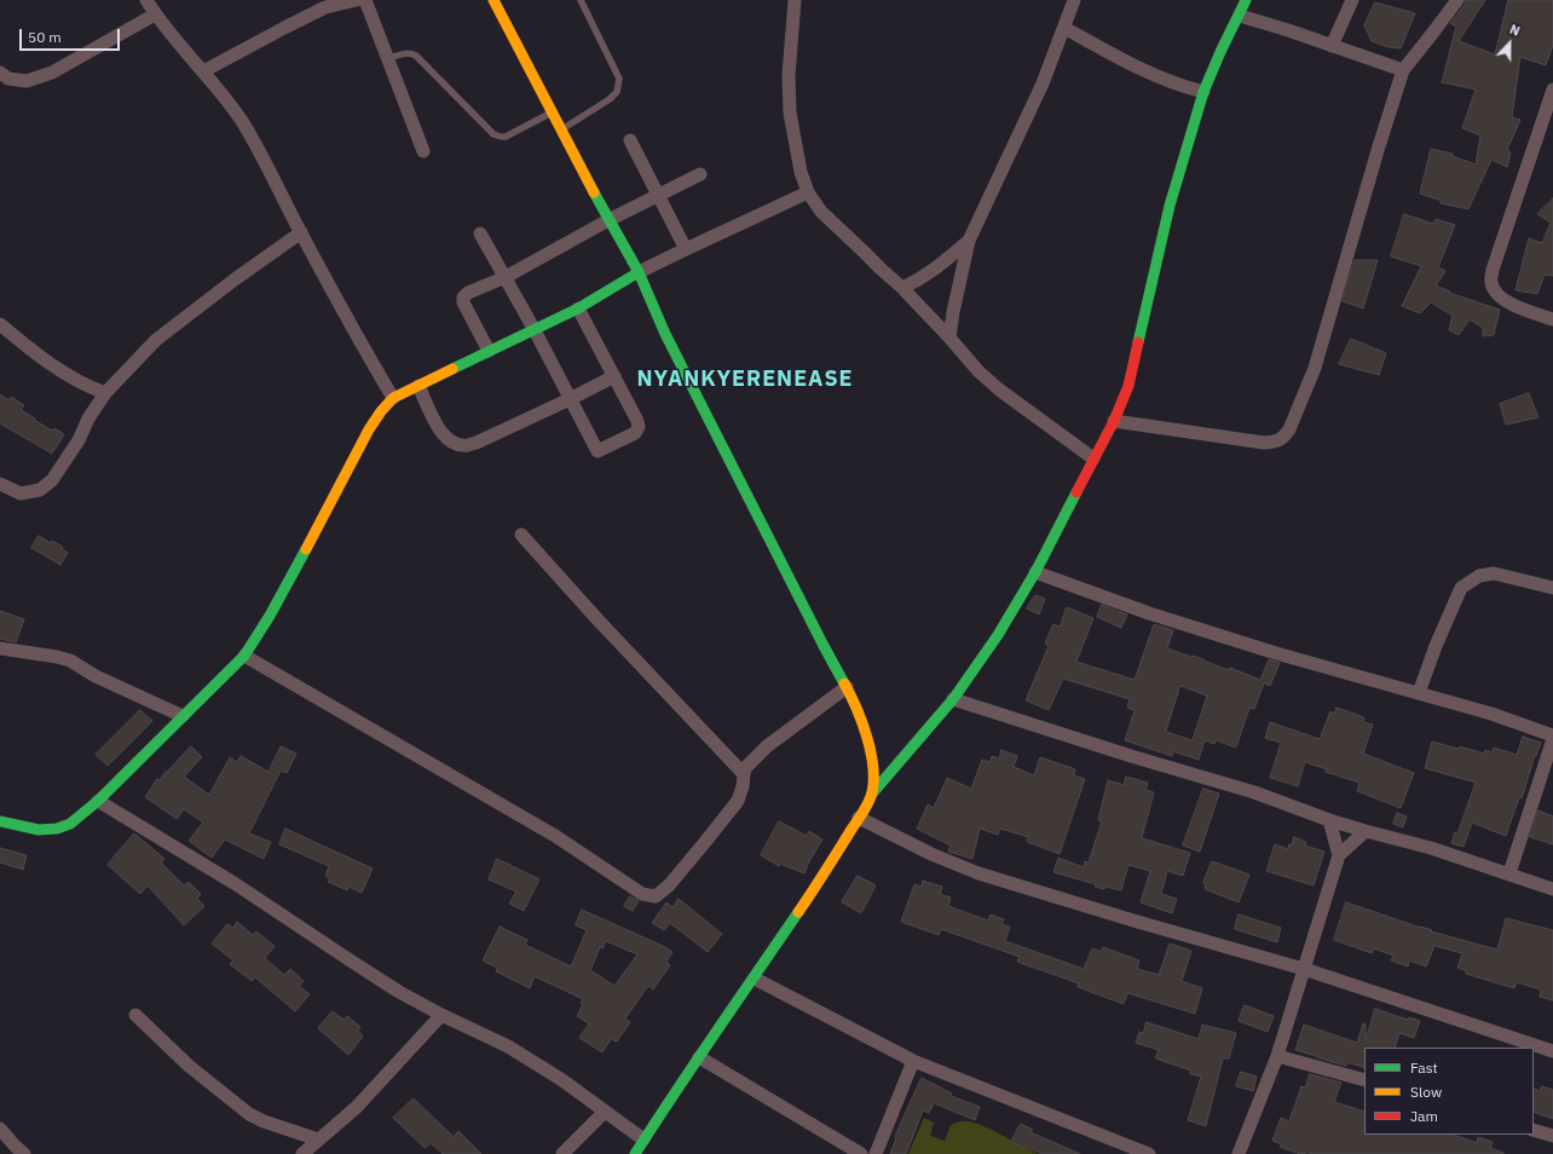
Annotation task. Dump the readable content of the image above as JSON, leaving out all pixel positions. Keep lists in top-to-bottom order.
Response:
{
  "districts": ["NYANKYERENEASE"],
  "legend": ["Fast", "Slow", "Jam"],
  "scale_bar": "50 m",
  "north": "top"
}
